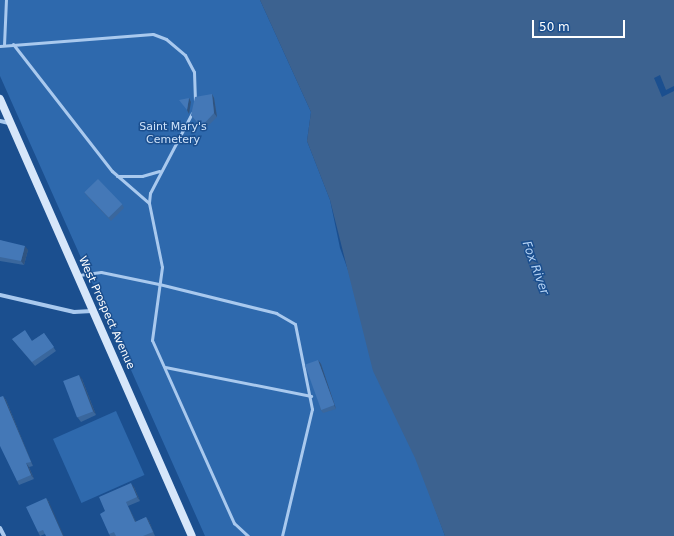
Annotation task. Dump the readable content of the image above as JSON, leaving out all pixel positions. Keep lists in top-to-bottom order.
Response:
{
  "streets": {
    "main road": ["West Prospect Avenue"]
  },
  "water": ["Fox River"],
  "parks": ["Saint Mary's Cemetery"],
  "scale_bar": "50 m"
}
